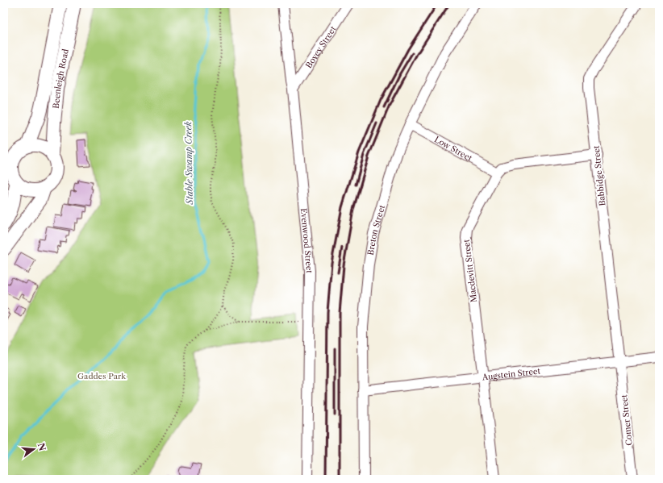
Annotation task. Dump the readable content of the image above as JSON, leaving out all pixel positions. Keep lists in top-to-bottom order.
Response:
{
  "streets": {
    "main road": ["Beenleigh Road"],
    "street": [
      "Bovey Street",
      "Low Street",
      "Babbidge Street",
      "Breton Street",
      "Evenwood Street",
      "Macdevitt Street",
      "Augstein Street",
      "Comer Street"
    ]
  },
  "crossings": [
    ["Bovey Street", "Evenwood Street"],
    ["Low Street", "Breton Street"],
    ["Low Street", "Macdevitt Street"],
    ["Babbidge Street", "Augstein Street"],
    ["Babbidge Street", "Comer Street"],
    ["Breton Street", "Augstein Street"],
    ["Macdevitt Street", "Augstein Street"],
    ["Augstein Street", "Comer Street"]
  ],
  "water": ["Stable Swamp Creek"],
  "parks": ["Gaddes Park"],
  "north": "right"
}
